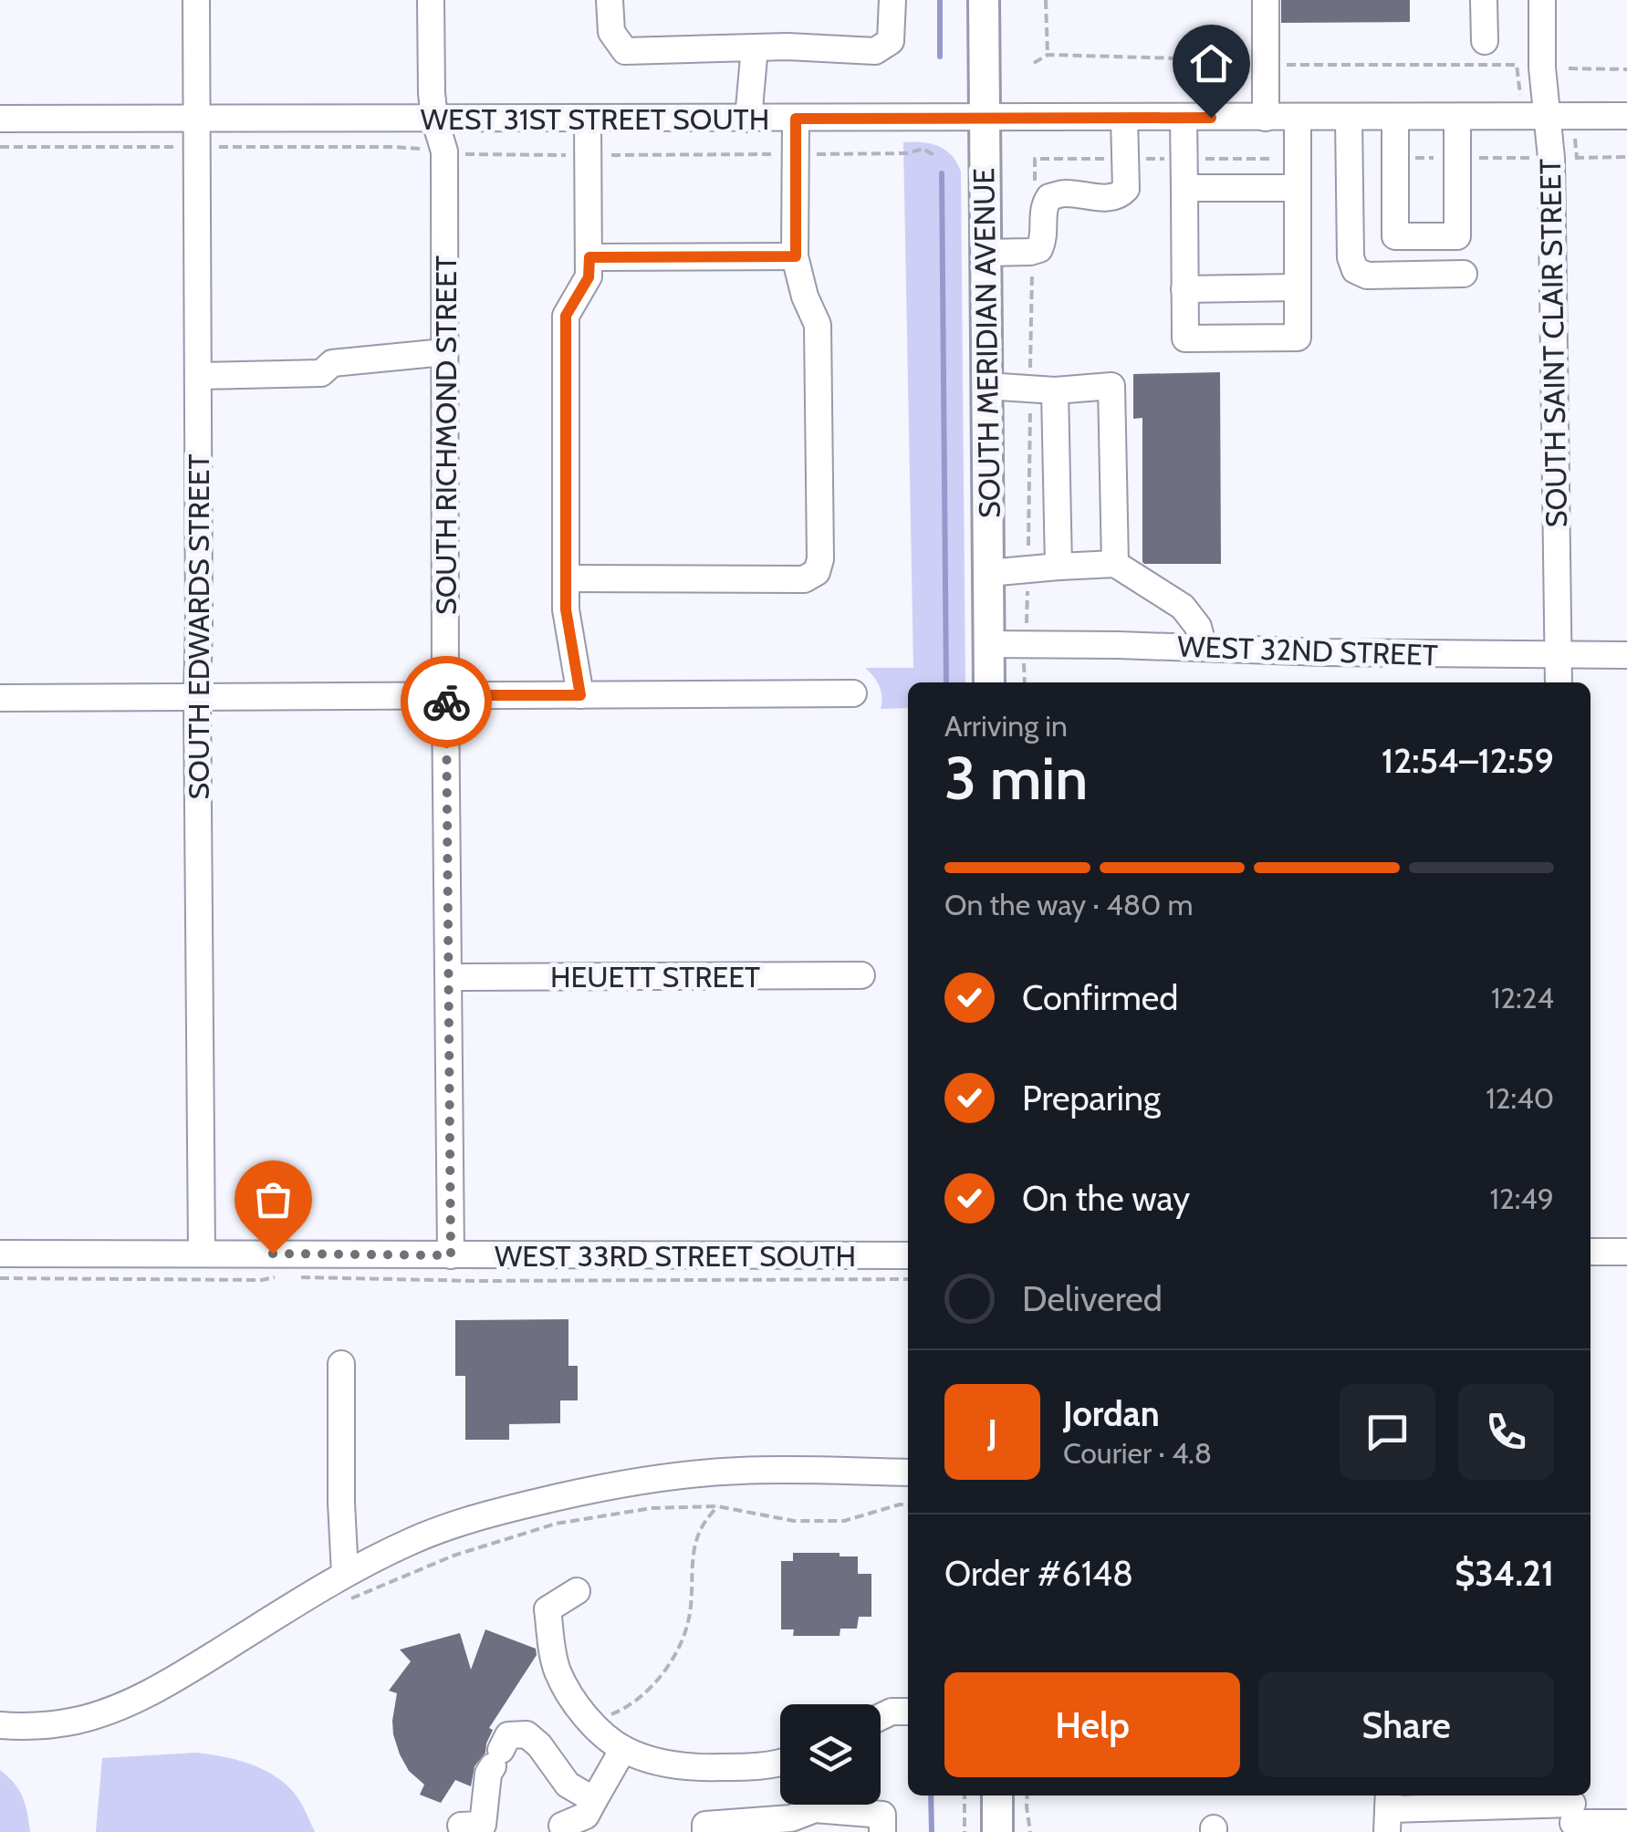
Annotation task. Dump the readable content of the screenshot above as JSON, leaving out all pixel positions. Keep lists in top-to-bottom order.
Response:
{
  "streets": {
    "main road": ["SOUTH MERIDIAN AVENUE"],
    "street": [
      "WEST 31ST STREET SOUTH",
      "SOUTH SAINT CLAIR STREET",
      "SOUTH RICHMOND STREET",
      "SOUTH EDWARDS STREET",
      "WEST 32ND STREET",
      "HEUETT STREET",
      "WEST 33RD STREET SOUTH"
    ]
  },
  "crossings": [
    ["WEST 31ST STREET SOUTH", "SOUTH MERIDIAN AVENUE"],
    ["WEST 31ST STREET SOUTH", "SOUTH SAINT CLAIR STREET"],
    ["WEST 31ST STREET SOUTH", "SOUTH RICHMOND STREET"],
    ["WEST 31ST STREET SOUTH", "SOUTH EDWARDS STREET"],
    ["SOUTH MERIDIAN AVENUE", "WEST 32ND STREET"],
    ["SOUTH SAINT CLAIR STREET", "WEST 32ND STREET"],
    ["SOUTH RICHMOND STREET", "HEUETT STREET"],
    ["SOUTH RICHMOND STREET", "WEST 33RD STREET SOUTH"],
    ["SOUTH EDWARDS STREET", "WEST 33RD STREET SOUTH"]
  ],
  "page": {
    "heading": ["3 min", "Arriving in", "12:54–12:59"],
    "panel": [
      "Jordan",
      "Courier · 4.8",
      "Order #6148",
      "$34.21"
    ],
    "bar": "On the way · 480 m",
    "list": [
      ["Confirmed", "12:24"],
      ["Preparing", "12:40"],
      ["On the way", "12:49"],
      "Delivered"
    ],
    "round": "J",
    "buttons": ["Help", "Share"]
  }
}
